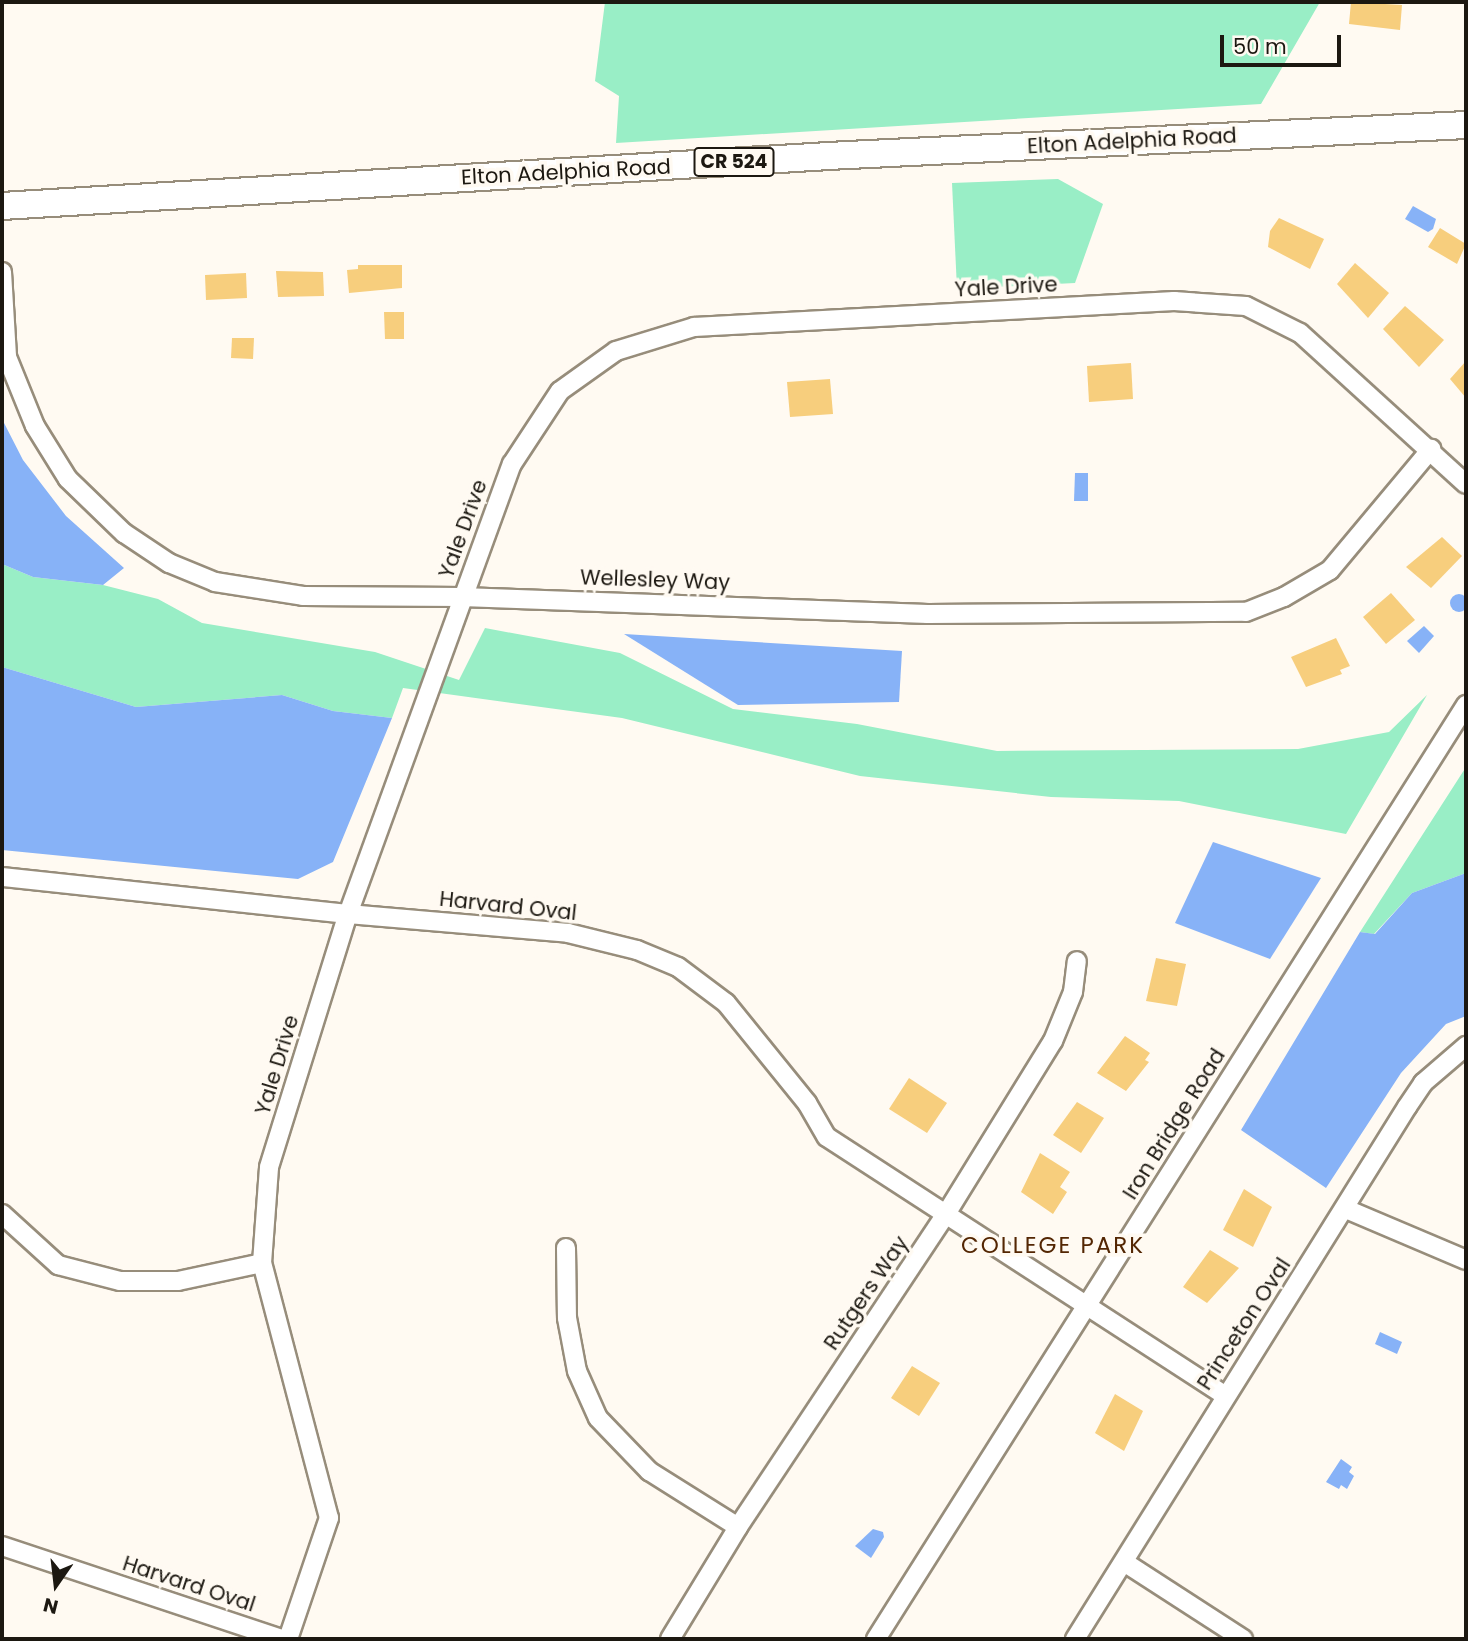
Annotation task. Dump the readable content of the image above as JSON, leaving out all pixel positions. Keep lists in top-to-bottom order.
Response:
{
  "streets": {
    "main road": ["Elton Adelphia Road", "CR 524"],
    "street": [
      "Yale Drive",
      "Wellesley Way",
      "Harvard Oval",
      "Iron Bridge Road",
      "Rutgers Way",
      "Princeton Oval"
    ]
  },
  "crossings": [
    ["Yale Drive", "Wellesley Way"],
    ["Yale Drive", "Harvard Oval"],
    ["Harvard Oval", "Iron Bridge Road"],
    ["Harvard Oval", "Rutgers Way"],
    ["Harvard Oval", "Princeton Oval"]
  ],
  "districts": ["COLLEGE PARK"],
  "scale_bar": "50 m",
  "north": "bottom"
}
